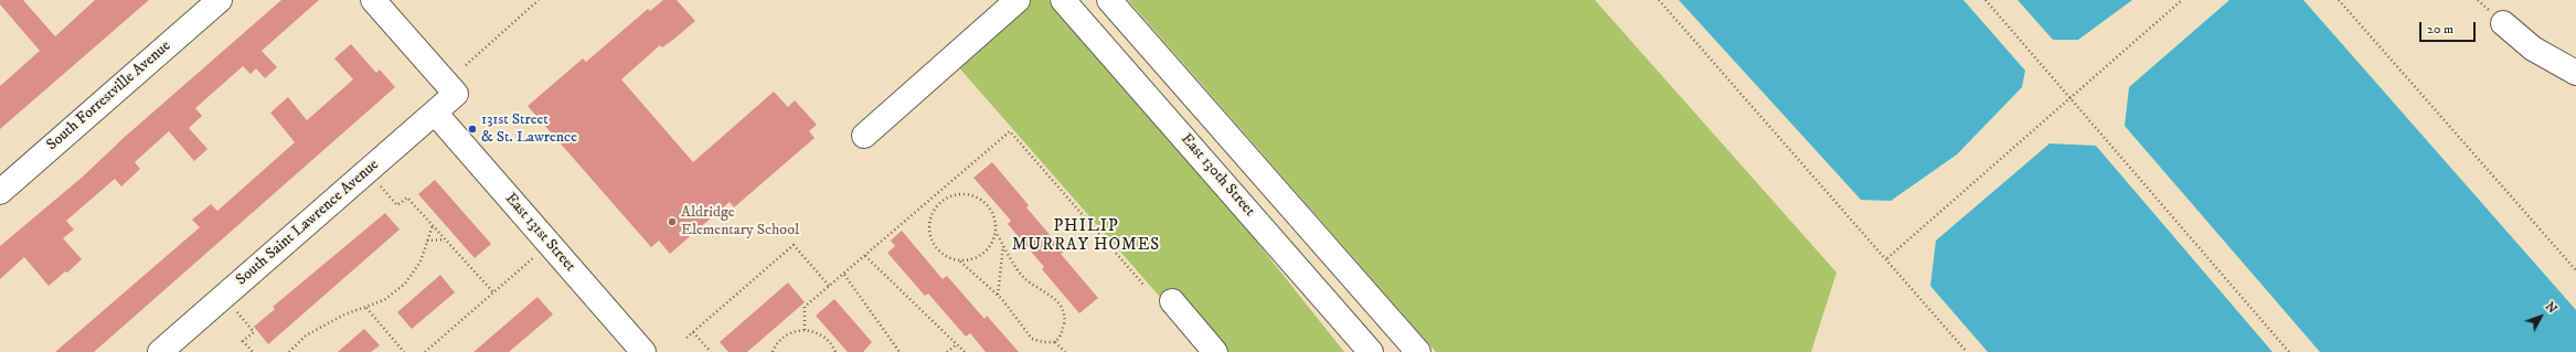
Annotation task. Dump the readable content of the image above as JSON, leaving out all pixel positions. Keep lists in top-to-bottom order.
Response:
{
  "streets": {
    "street": [
      "South Forrestville Avenue",
      "East 130th Street",
      "South Saint Lawrence Avenue",
      "East 131st Street"
    ]
  },
  "crossings": [
    ["South Saint Lawrence Avenue", "East 131st Street"]
  ],
  "districts": ["PHILIP MURRAY HOMES"],
  "places": ["131st Street & St. Lawrence", "Aldridge Elementary School"],
  "scale_bar": "20 m",
  "north": "top right"
}
